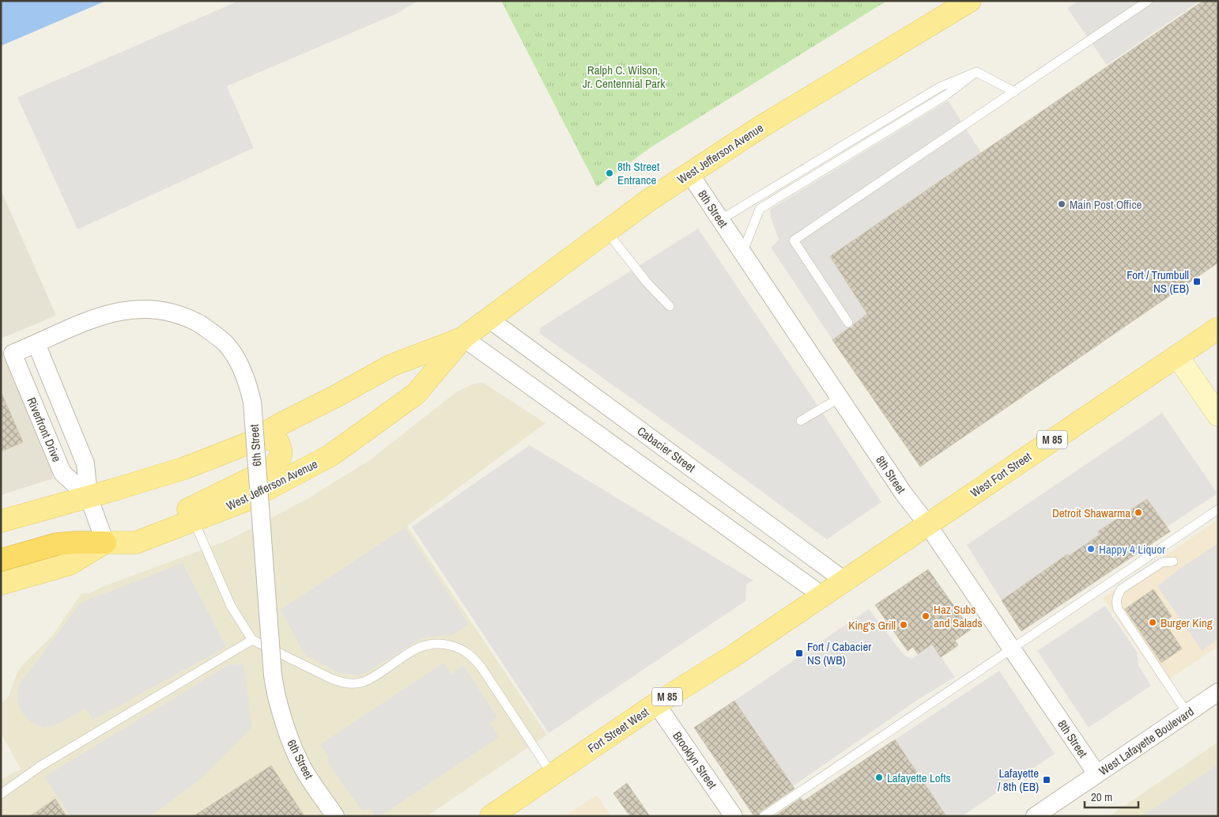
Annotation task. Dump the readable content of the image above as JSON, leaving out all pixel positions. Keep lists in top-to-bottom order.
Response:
{
  "streets": {
    "main road": [
      "West Jefferson Avenue",
      "M 85",
      "West Fort Street",
      "Fort Street West"
    ],
    "street": [
      "8th Street",
      "Riverfront Drive",
      "6th Street",
      "Cabacier Street",
      "West Lafayette Boulevard",
      "Brooklyn Street"
    ]
  },
  "crossings": [
    ["West Jefferson Avenue", "8th Street"],
    ["West Jefferson Avenue", "Riverfront Drive"],
    ["West Jefferson Avenue", "Cabacier Street"],
    ["8th Street", "West Fort Street"],
    ["8th Street", "West Lafayette Boulevard"],
    ["Riverfront Drive", "6th Street"],
    ["M 85", "West Fort Street"],
    ["Cabacier Street", "West Fort Street"],
    ["Cabacier Street", "Fort Street West"],
    ["West Fort Street", "Fort Street West"],
    ["Fort Street West", "Brooklyn Street"]
  ],
  "parks": ["Ralph C. Wilson, Jr. Centennial Park"],
  "places": {
    "other": [
      "8th Street Entrance",
      "Main Post Office",
      "Detroit Shawarma",
      "Happy 4 Liquor",
      "Haz Subs and Salads",
      "Burger King",
      "King's Grill",
      "Lafayette Lofts"
    ],
    "transit": ["Fort / Trumbull NS (EB)", "Fort / Cabacier NS (WB)", "Lafayette / 8th (EB)"]
  },
  "scale_bar": "20 m"
}
